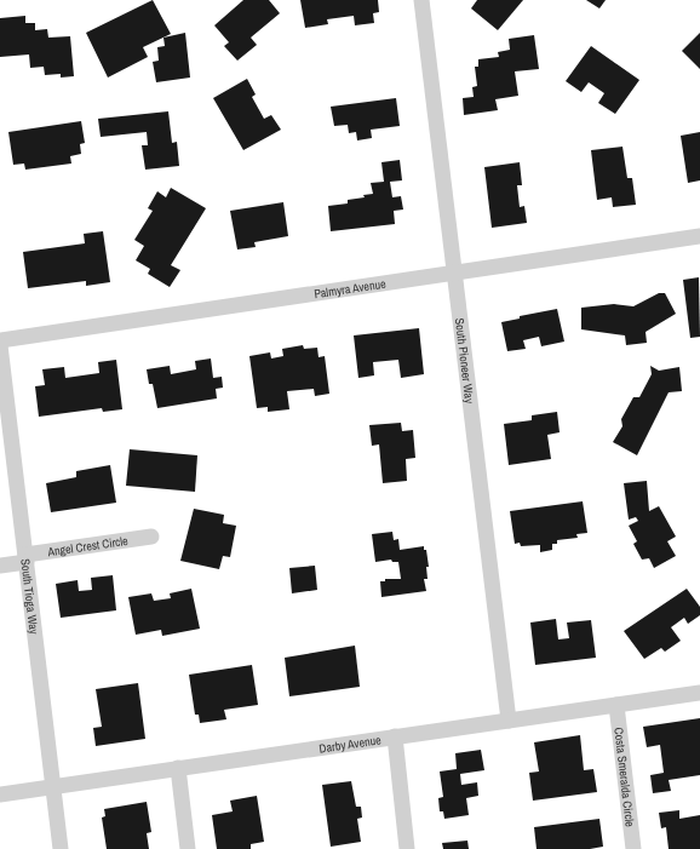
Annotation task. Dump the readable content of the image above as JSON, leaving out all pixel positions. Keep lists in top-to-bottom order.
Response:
{
  "streets": {
    "street": [
      "Palmyra Avenue",
      "South Pioneer Way",
      "Angel Crest Circle",
      "South Tioga Way",
      "Darby Avenue",
      "Costa Smeralda Circle"
    ]
  },
  "crossings": [
    ["Palmyra Avenue", "South Pioneer Way"],
    ["South Pioneer Way", "Darby Avenue"],
    ["Angel Crest Circle", "South Tioga Way"],
    ["South Tioga Way", "Darby Avenue"],
    ["Darby Avenue", "Costa Smeralda Circle"]
  ]
}
